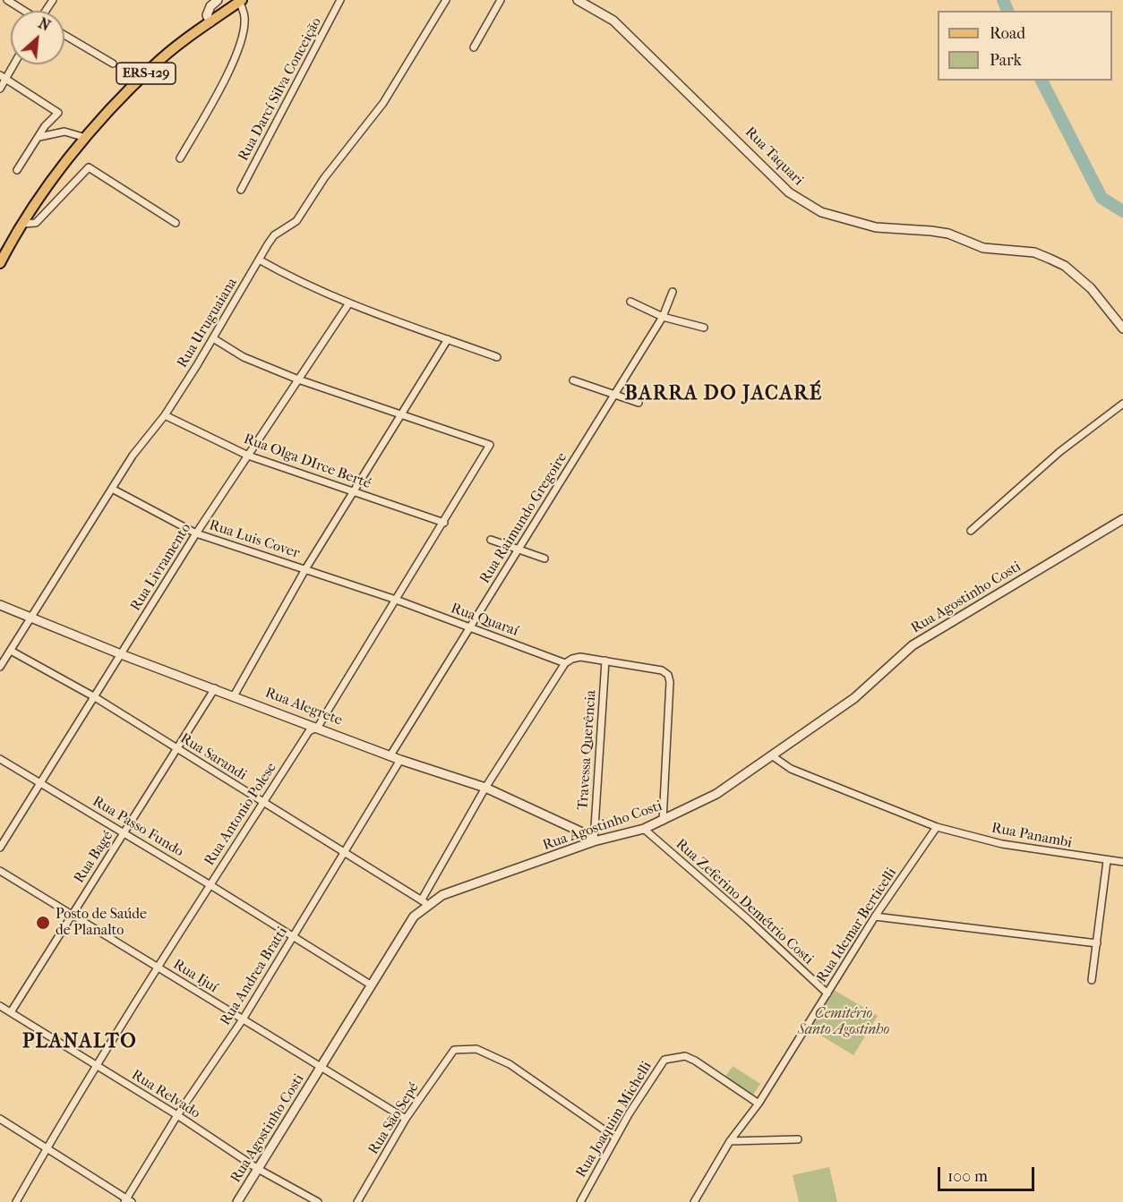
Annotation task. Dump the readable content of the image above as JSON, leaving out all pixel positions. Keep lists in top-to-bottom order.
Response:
{
  "streets": {
    "main road": ["ERS-129"],
    "street": [
      "Rua Darcí Silva Conceição",
      "Rua Taquari",
      "Rua Uruguaiana",
      "Rua Olga DIrce Berté",
      "Rua Raimundo Gregoire",
      "Rua Luis Cover",
      "Rua Livramento",
      "Rua Agostinho Costi",
      "Rua Quaraí",
      "Rua Alegrete",
      "Travessa Querência",
      "Rua Sarandi",
      "Rua Antonio Polese",
      "Rua Passo Fundo",
      "Rua Panambi",
      "Rua Bagé",
      "Rua Zeferino Demétrio Costi",
      "Rua Idemar Berticelli",
      "Rua Ijuí",
      "Rua Andrea Bratti",
      "Rua Relvado",
      "Rua São Sepé",
      "Rua Joaquim Michelli"
    ]
  },
  "crossings": [
    ["Rua Uruguaiana", "Rua Olga DIrce Berté"],
    ["Rua Uruguaiana", "Rua Luis Cover"],
    ["Rua Uruguaiana", "Rua Alegrete"],
    ["Rua Uruguaiana", "Rua Sarandi"],
    ["Rua Olga DIrce Berté", "Rua Livramento"],
    ["Rua Olga DIrce Berté", "Rua Antonio Polese"],
    ["Rua Raimundo Gregoire", "Rua Quaraí"],
    ["Rua Raimundo Gregoire", "Rua Alegrete"],
    ["Rua Luis Cover", "Rua Livramento"],
    ["Rua Luis Cover", "Rua Quaraí"],
    ["Rua Luis Cover", "Rua Antonio Polese"],
    ["Rua Livramento", "Rua Alegrete"],
    ["Rua Livramento", "Rua Sarandi"],
    ["Rua Livramento", "Rua Passo Fundo"],
    ["Rua Agostinho Costi", "Rua Alegrete"],
    ["Rua Agostinho Costi", "Travessa Querência"],
    ["Rua Agostinho Costi", "Rua Sarandi"],
    ["Rua Agostinho Costi", "Rua Passo Fundo"],
    ["Rua Agostinho Costi", "Rua Panambi"],
    ["Rua Agostinho Costi", "Rua Zeferino Demétrio Costi"],
    ["Rua Agostinho Costi", "Rua Ijuí"],
    ["Rua Agostinho Costi", "Rua Relvado"],
    ["Rua Quaraí", "Rua Antonio Polese"],
    ["Rua Alegrete", "Travessa Querência"],
    ["Rua Alegrete", "Rua Antonio Polese"],
    ["Rua Alegrete", "Rua Bagé"],
    ["Rua Alegrete", "Rua Andrea Bratti"],
    ["Rua Sarandi", "Rua Antonio Polese"],
    ["Rua Sarandi", "Rua Bagé"],
    ["Rua Sarandi", "Rua Andrea Bratti"],
    ["Rua Antonio Polese", "Rua Passo Fundo"],
    ["Rua Antonio Polese", "Rua Ijuí"],
    ["Rua Antonio Polese", "Rua Relvado"],
    ["Rua Passo Fundo", "Rua Bagé"],
    ["Rua Passo Fundo", "Rua Andrea Bratti"],
    ["Rua Panambi", "Rua Idemar Berticelli"],
    ["Rua Bagé", "Rua Ijuí"],
    ["Rua Bagé", "Rua Relvado"],
    ["Rua Zeferino Demétrio Costi", "Rua Idemar Berticelli"],
    ["Rua Idemar Berticelli", "Rua Joaquim Michelli"],
    ["Rua Ijuí", "Rua Andrea Bratti"],
    ["Rua Ijuí", "Rua São Sepé"],
    ["Rua Andrea Bratti", "Rua Relvado"],
    ["Rua São Sepé", "Rua Joaquim Michelli"]
  ],
  "districts": ["BARRA DO JACARÉ", "PLANALTO"],
  "parks": ["Cemitério Santo Agostinho"],
  "places": ["Posto de Saúde de Planalto"],
  "legend": ["Road", "Park"],
  "scale_bar": "100 m",
  "north": "top right"
}
